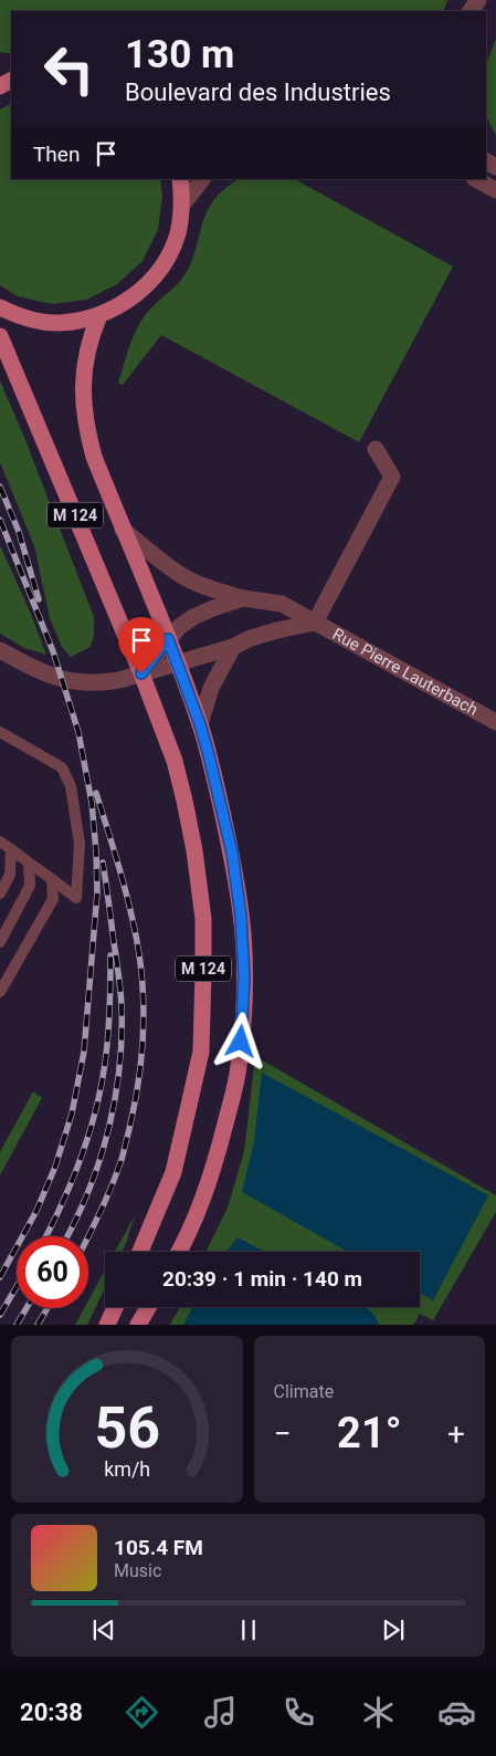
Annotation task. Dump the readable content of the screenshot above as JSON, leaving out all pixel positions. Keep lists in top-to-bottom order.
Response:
{
  "streets": {
    "main road": ["M 124"],
    "street": ["Rue Pierre Lauterbach"]
  },
  "crossings": [
    ["M 124", "Rue Pierre Lauterbach"]
  ],
  "page": {
    "turn": ["130 m", "Boulevard des Industries"],
    "then": "Then",
    "limit": "60",
    "trip": "20:39 · 1 min · 140 m",
    "tile": "Climate",
    "heat": ["−", "21°", "+"],
    "song": ["105.4 FM", "Music"],
    "tabs": "20:38",
    "gauge": ["56", "km/h"]
  }
}
